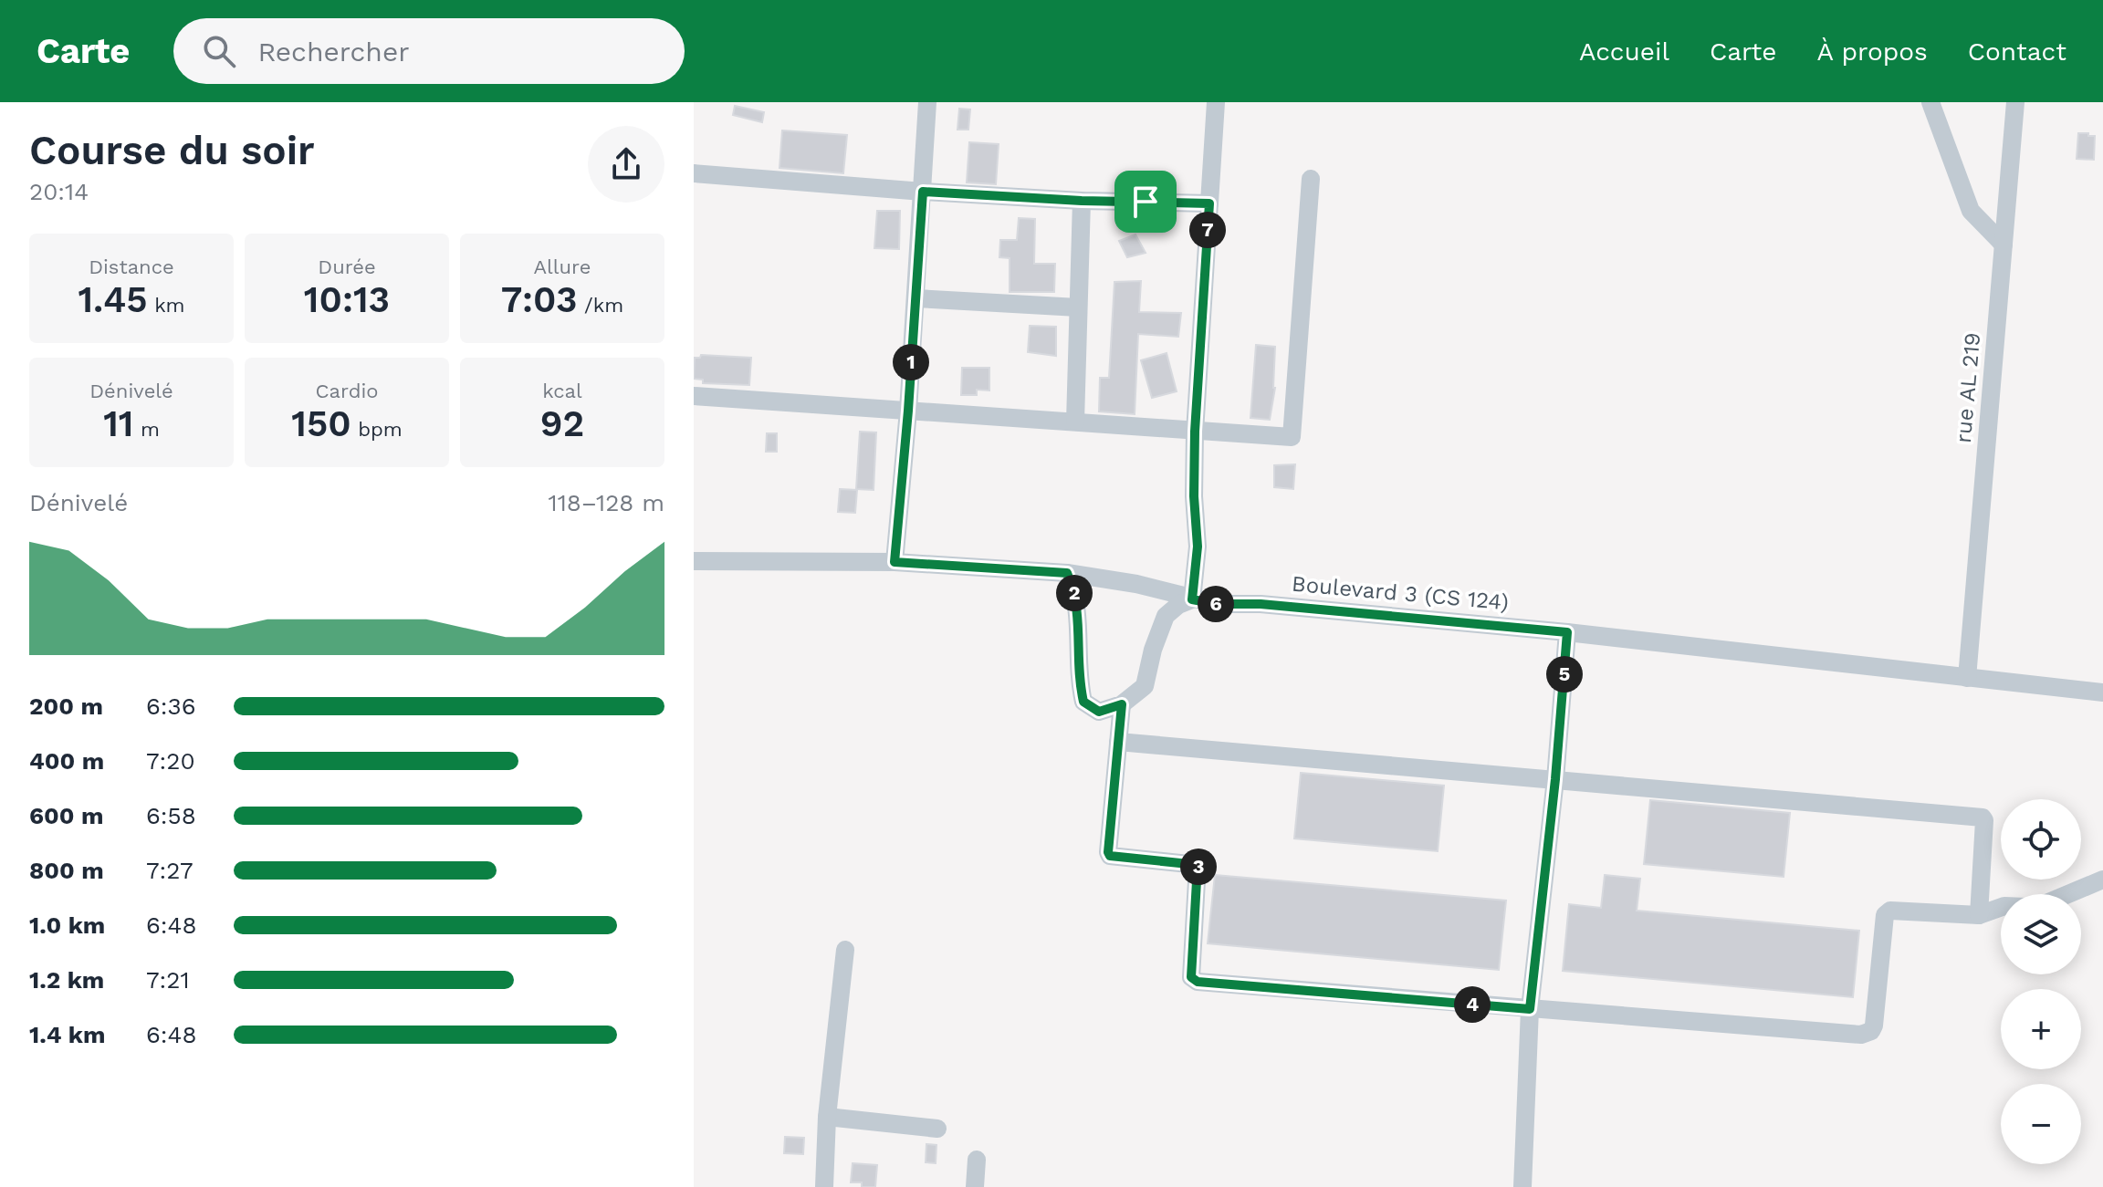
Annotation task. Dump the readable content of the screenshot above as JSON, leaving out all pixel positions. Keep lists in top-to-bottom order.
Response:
{
  "streets": {
    "street": ["rue AL 219", "Boulevard 3 (CS 124)"]
  },
  "crossings": [
    ["rue AL 219", "Boulevard 3 (CS 124)"]
  ],
  "page": {
    "header": "Carte",
    "search": "Rechercher",
    "nav": [
      "Accueil",
      "Carte",
      "À propos",
      "Contact"
    ],
    "heading": ["Course du soir", "20:14"],
    "pins": [
      "7",
      "1",
      "2",
      "6",
      "5",
      "3",
      "4"
    ],
    "stats": [
      ["Distance", "1.45 km"],
      ["Durée", "10:13"],
      ["Allure", "7:03 /km"],
      ["Dénivelé", "11 m"],
      ["Cardio", "150 bpm"],
      ["kcal", "92"]
    ],
    "chart": ["Dénivelé", "118–128 m"],
    "list": [
      {
        "name": "200 m",
        "note": "6:36"
      },
      {
        "name": "400 m",
        "note": "7:20"
      },
      {
        "name": "600 m",
        "note": "6:58"
      },
      {
        "name": "800 m",
        "note": "7:27"
      },
      {
        "name": "1.0 km",
        "note": "6:48"
      },
      {
        "name": "1.2 km",
        "note": "7:21"
      },
      {
        "name": "1.4 km",
        "note": "6:48"
      }
    ],
    "map_buttons": ["+", "−"]
  }
}
